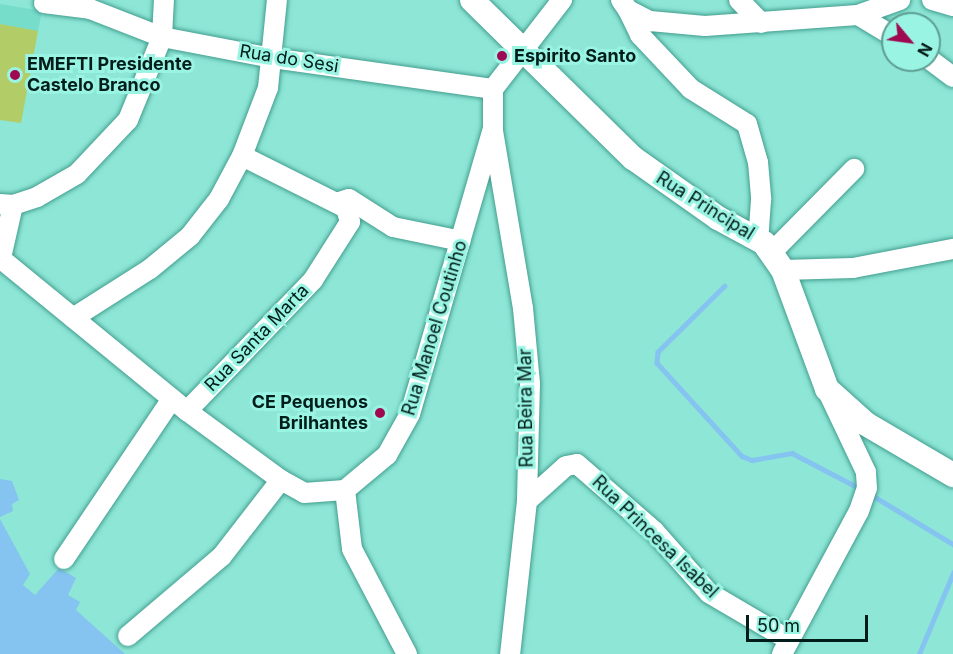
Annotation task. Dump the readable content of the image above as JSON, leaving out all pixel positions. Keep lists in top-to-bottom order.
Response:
{
  "streets": {
    "street": [
      "Rua do Sesi",
      "Rua Principal",
      "Rua Manoel Coutinho",
      "Rua Santa Marta",
      "Rua Beira Mar",
      "Rua Princesa Isabel"
    ]
  },
  "crossings": [
    ["Rua do Sesi", "Rua Manoel Coutinho"],
    ["Rua Manoel Coutinho", "Rua Santa Marta"],
    ["Rua Manoel Coutinho", "Rua Beira Mar"],
    ["Rua Beira Mar", "Rua Princesa Isabel"]
  ],
  "places": ["Espirito Santo", "EMEFTI Presidente Castelo Branco", "CE Pequenos Brilhantes"],
  "scale_bar": "50 m",
  "north": "bottom right"
}
